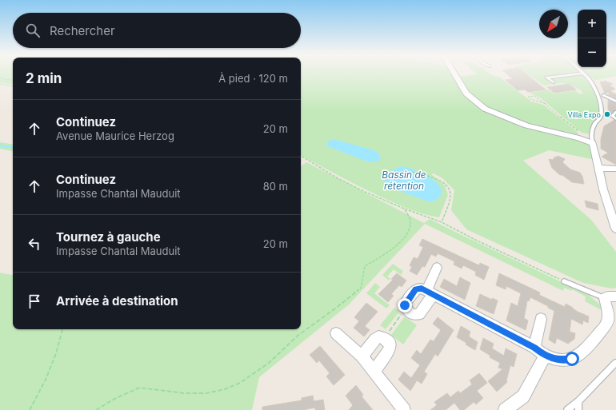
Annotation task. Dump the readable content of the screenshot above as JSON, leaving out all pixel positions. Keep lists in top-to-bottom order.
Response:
{
  "water": ["Bassin de rétention"],
  "places": ["Villa Expo"],
  "north": "bottom left",
  "page": {
    "map_buttons": ["+", "−"],
    "search": "Rechercher",
    "heading": ["2 min", "À pied · 120 m"],
    "list": [
      ["Continuez", "Avenue Maurice Herzog", "20 m"],
      ["Continuez", "Impasse Chantal Mauduit", "80 m"],
      ["Tournez à gauche", "Impasse Chantal Mauduit", "20 m"],
      "Arrivée à destination"
    ]
  }
}
